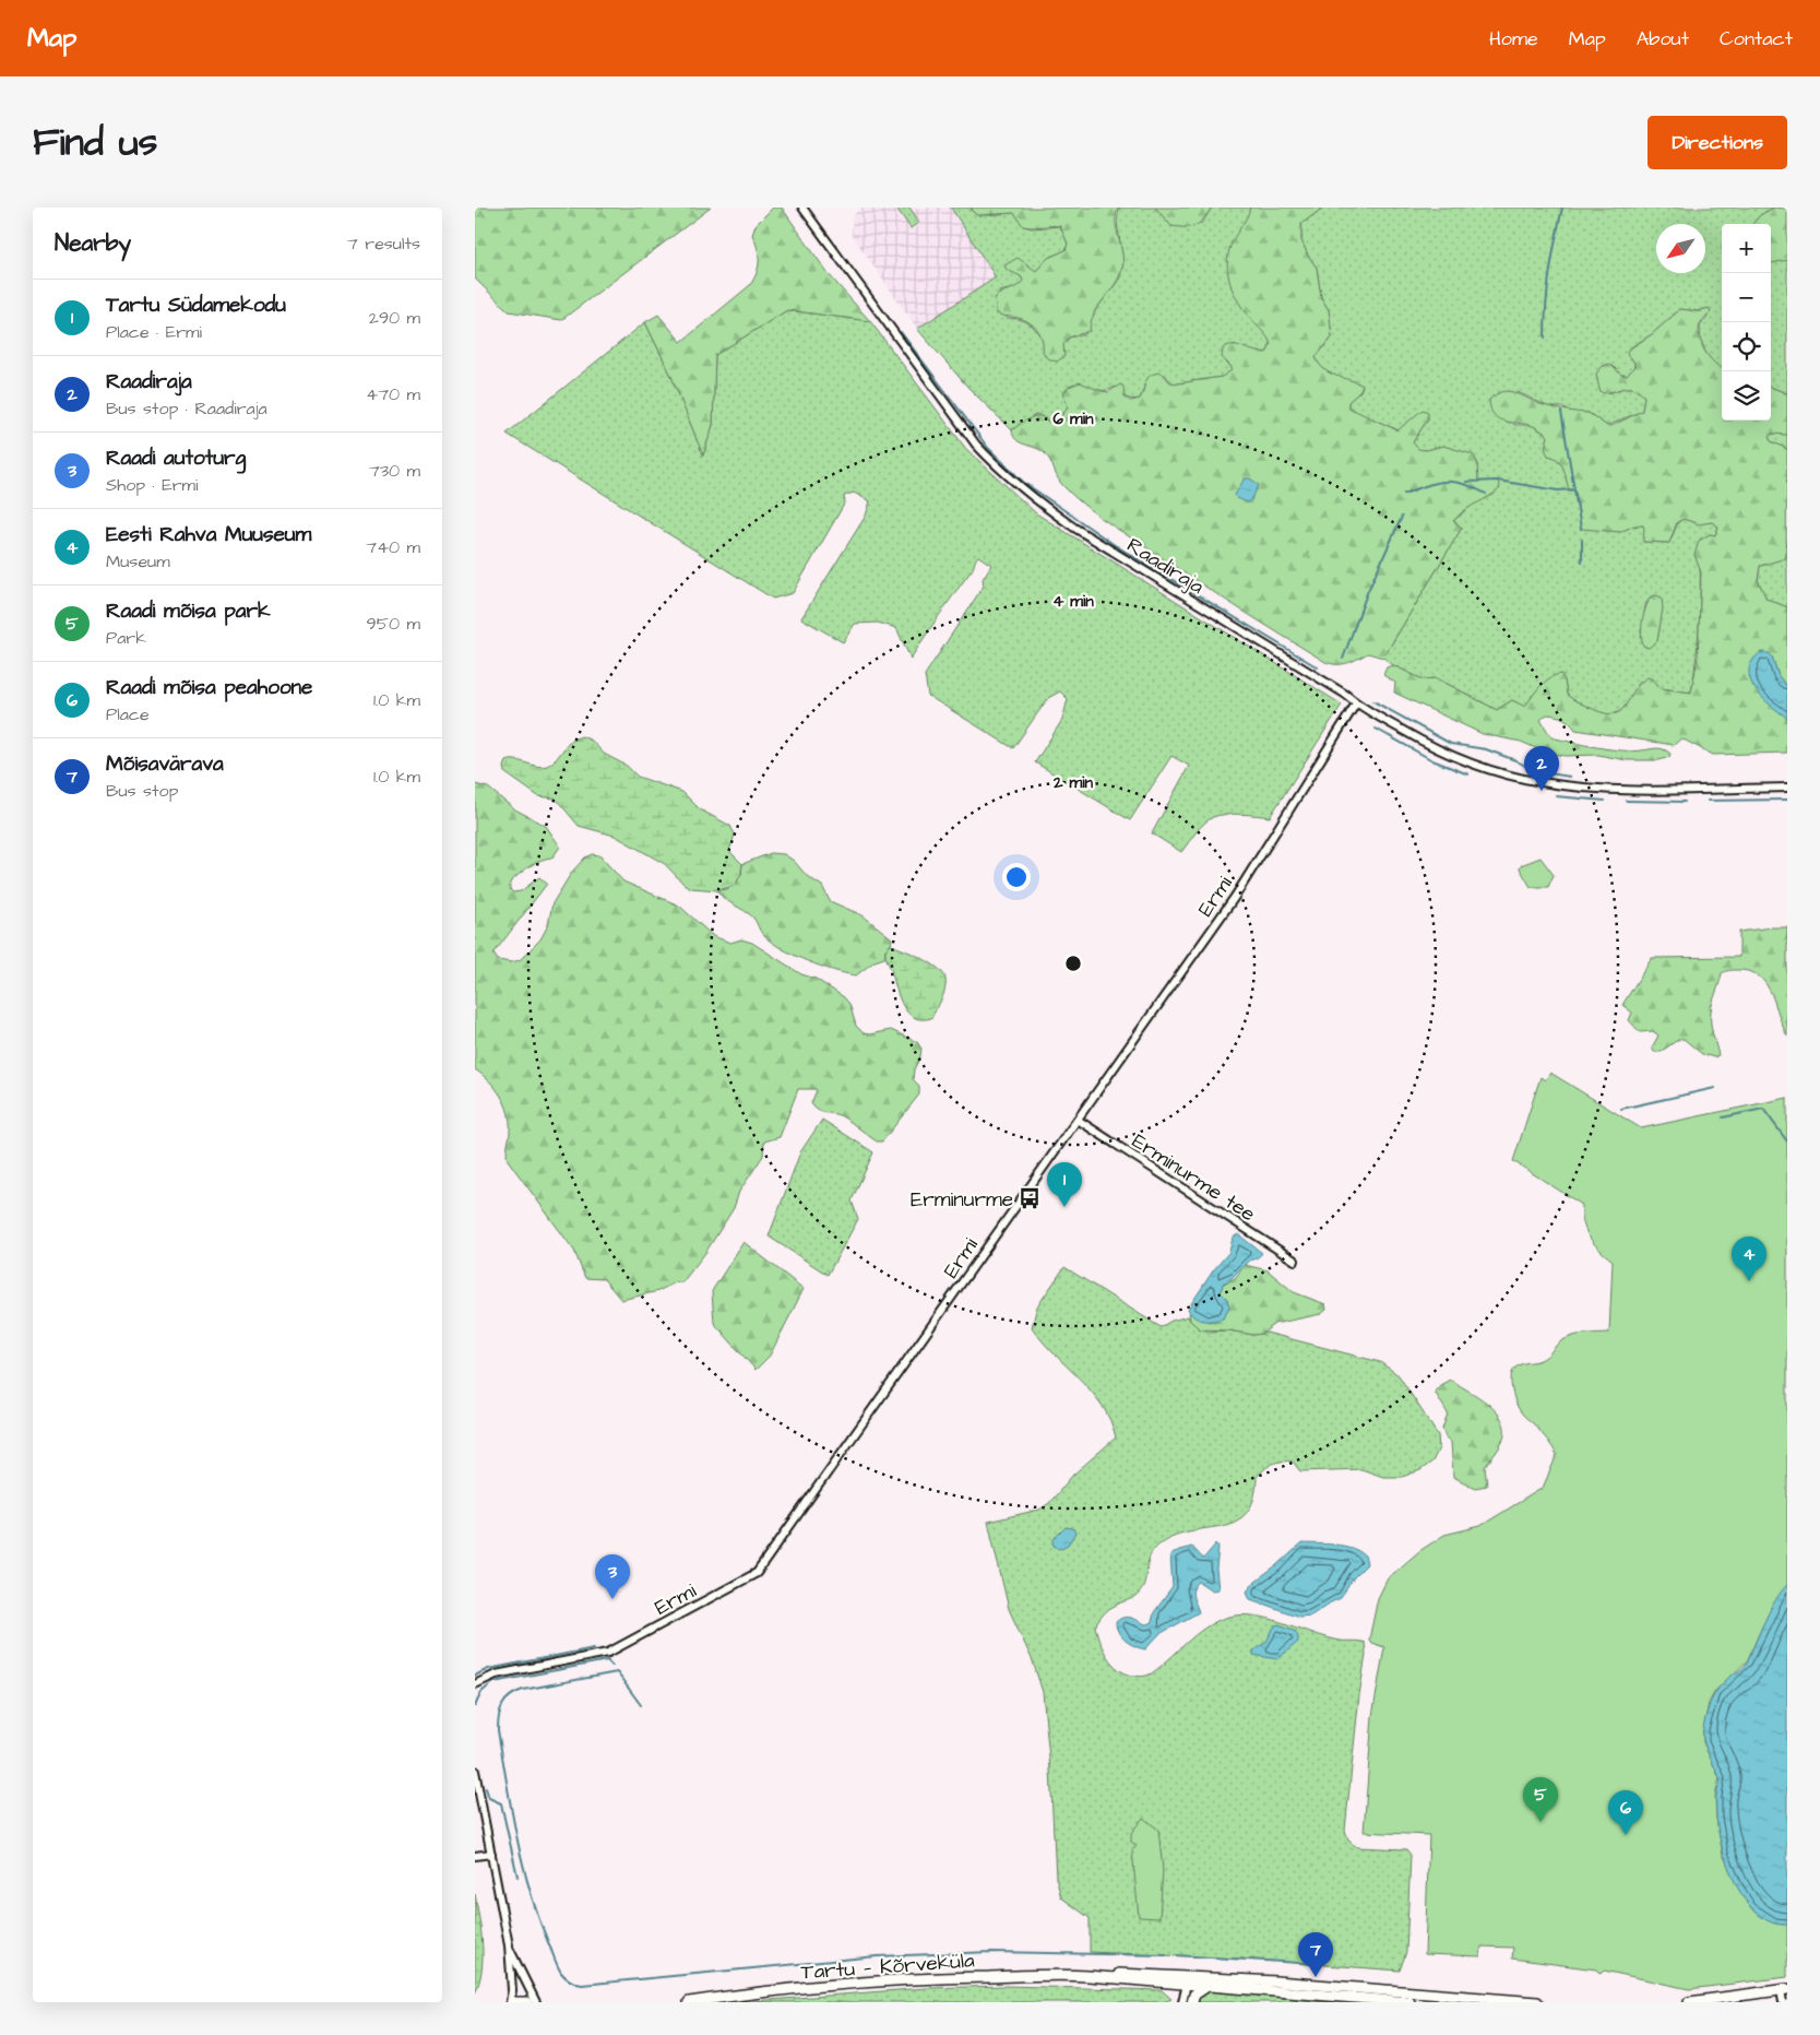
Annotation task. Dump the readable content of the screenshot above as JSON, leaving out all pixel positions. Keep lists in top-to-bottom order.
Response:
{
  "streets": {
    "main road": ["Tartu — Kõrveküla"],
    "street": ["Raadiraja", "Ermi", "Erminurme tee"]
  },
  "crossings": [
    ["Raadiraja", "Ermi"],
    ["Ermi", "Erminurme tee"]
  ],
  "places": {
    "bus stop": ["Erminurme"]
  },
  "north": "bottom left",
  "page": {
    "header": "Map",
    "nav": [
      "Home",
      "Map",
      "About",
      "Contact"
    ],
    "title": "Find us",
    "buttons": "Directions",
    "heading": ["Nearby", "7 results"],
    "map_buttons": ["+", "−"],
    "list": [
      {
        "mark": "1",
        "name": "Tartu Südamekodu",
        "note": "Place · Ermi",
        "value": "290 m"
      },
      {
        "mark": "2",
        "name": "Raadiraja",
        "note": "Bus stop · Raadiraja",
        "value": "470 m"
      },
      {
        "mark": "3",
        "name": "Raadi autoturg",
        "note": "Shop · Ermi",
        "value": "730 m"
      },
      {
        "mark": "4",
        "name": "Eesti Rahva Muuseum",
        "note": "Museum",
        "value": "740 m"
      },
      {
        "mark": "5",
        "name": "Raadi mõisa park",
        "note": "Park",
        "value": "950 m"
      },
      {
        "mark": "6",
        "name": "Raadi mõisa peahoone",
        "note": "Place",
        "value": "1.0 km"
      },
      {
        "mark": "7",
        "name": "Mõisavärava",
        "note": "Bus stop",
        "value": "1.0 km"
      }
    ],
    "pins": [
      "2",
      "1",
      "4",
      "3",
      "5",
      "6",
      "7"
    ]
  },
  "rings": ["6 min", "4 min", "2 min"]
}
